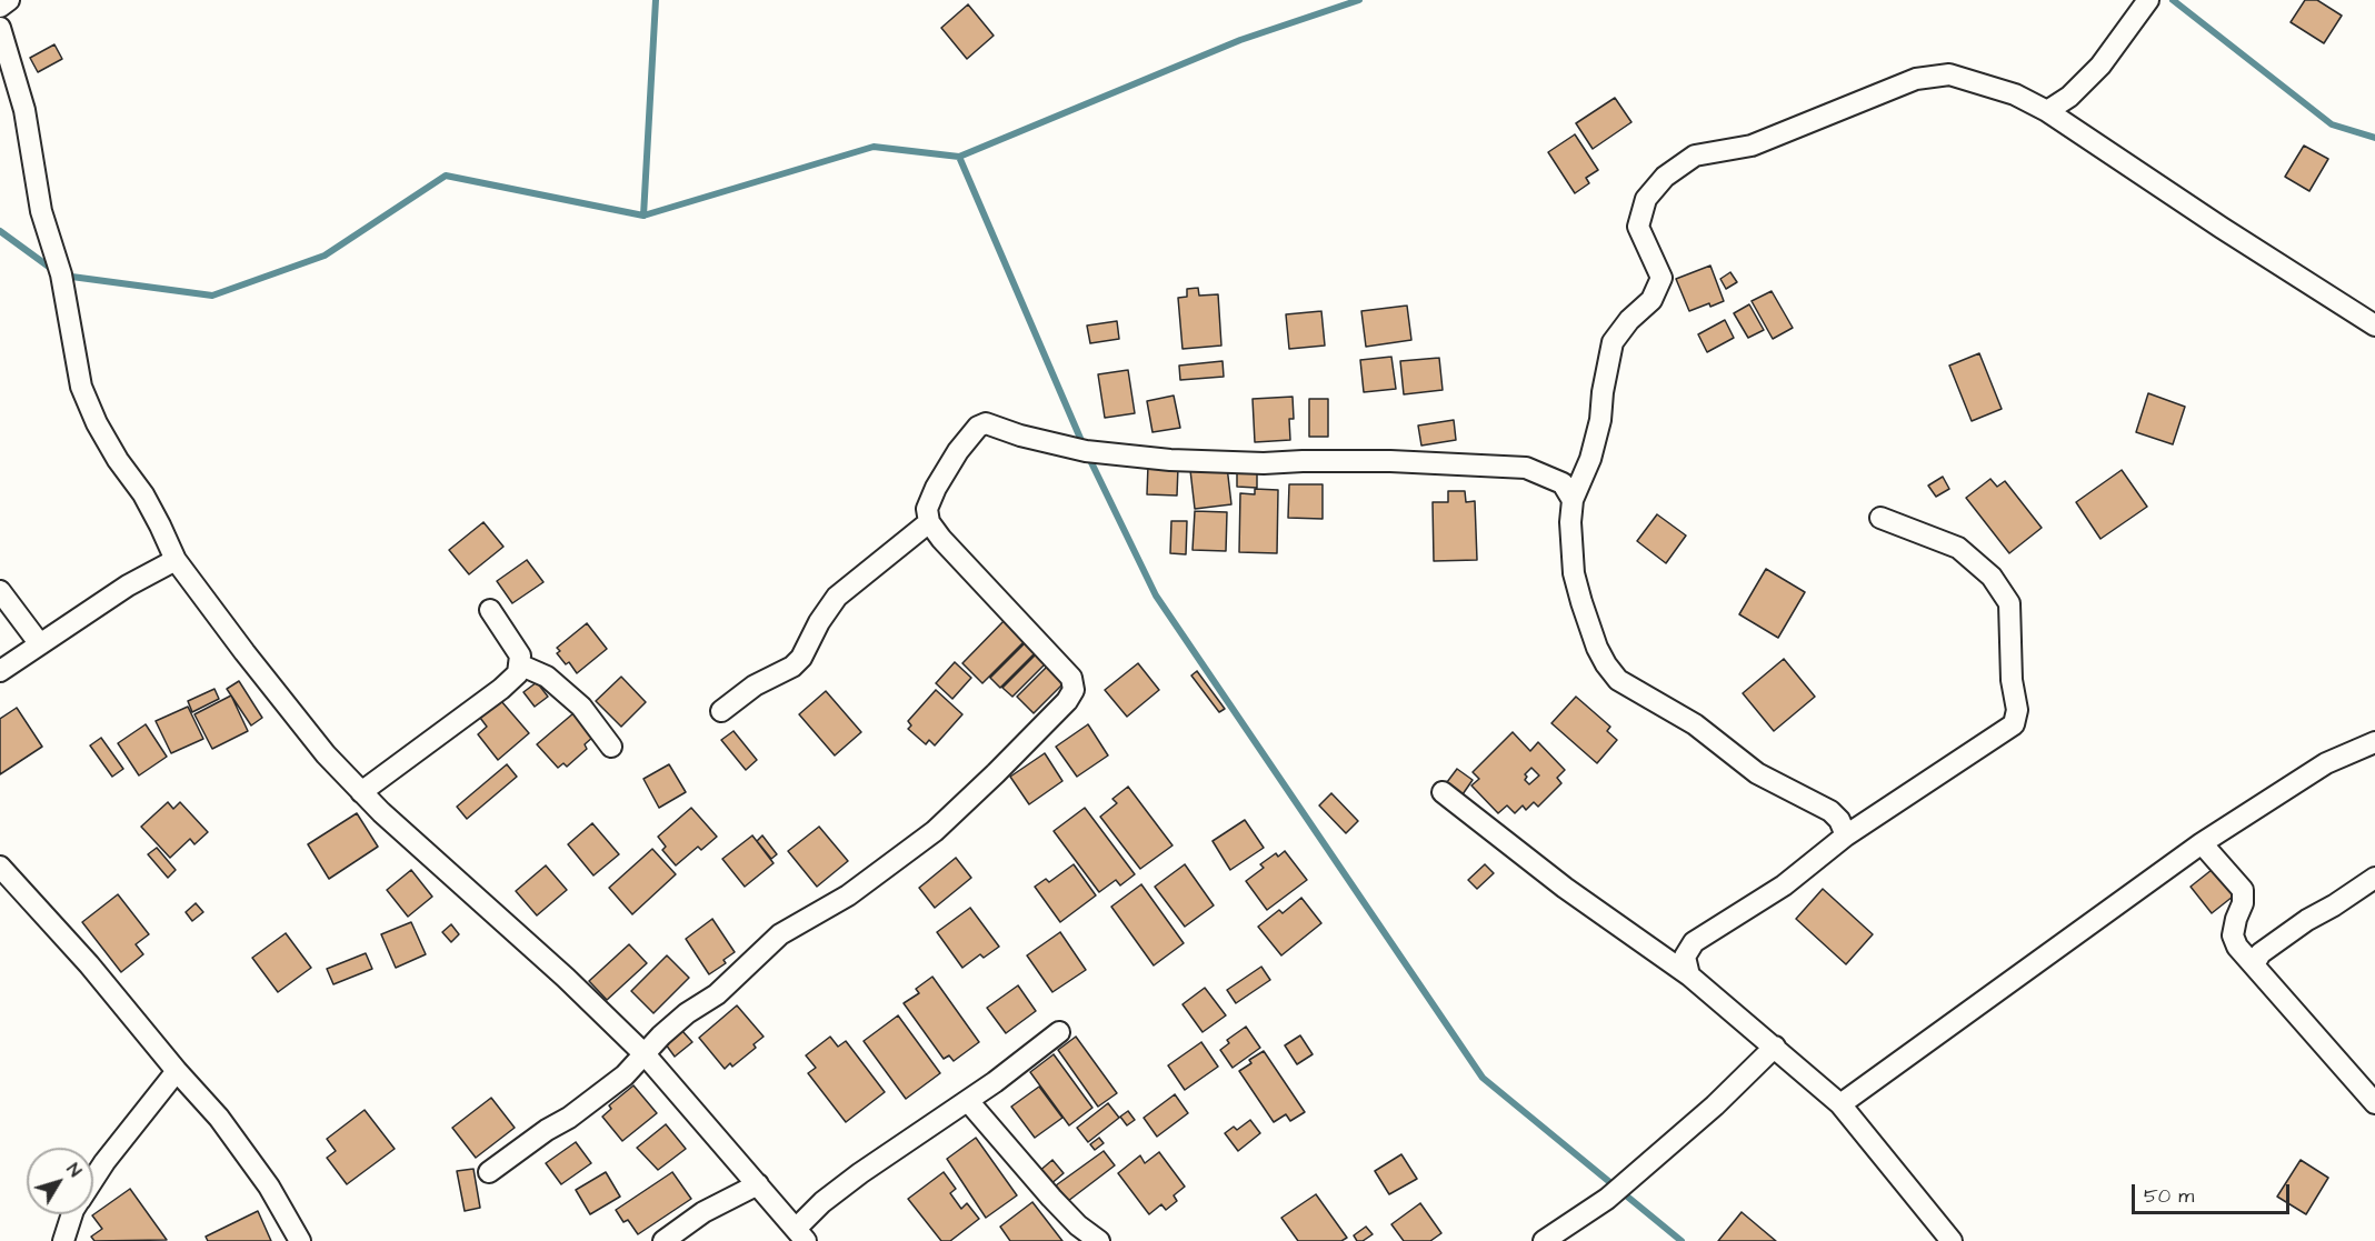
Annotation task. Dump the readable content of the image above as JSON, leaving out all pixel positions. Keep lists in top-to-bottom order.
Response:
{
  "scale_bar": "50 m",
  "north": "top right"
}
